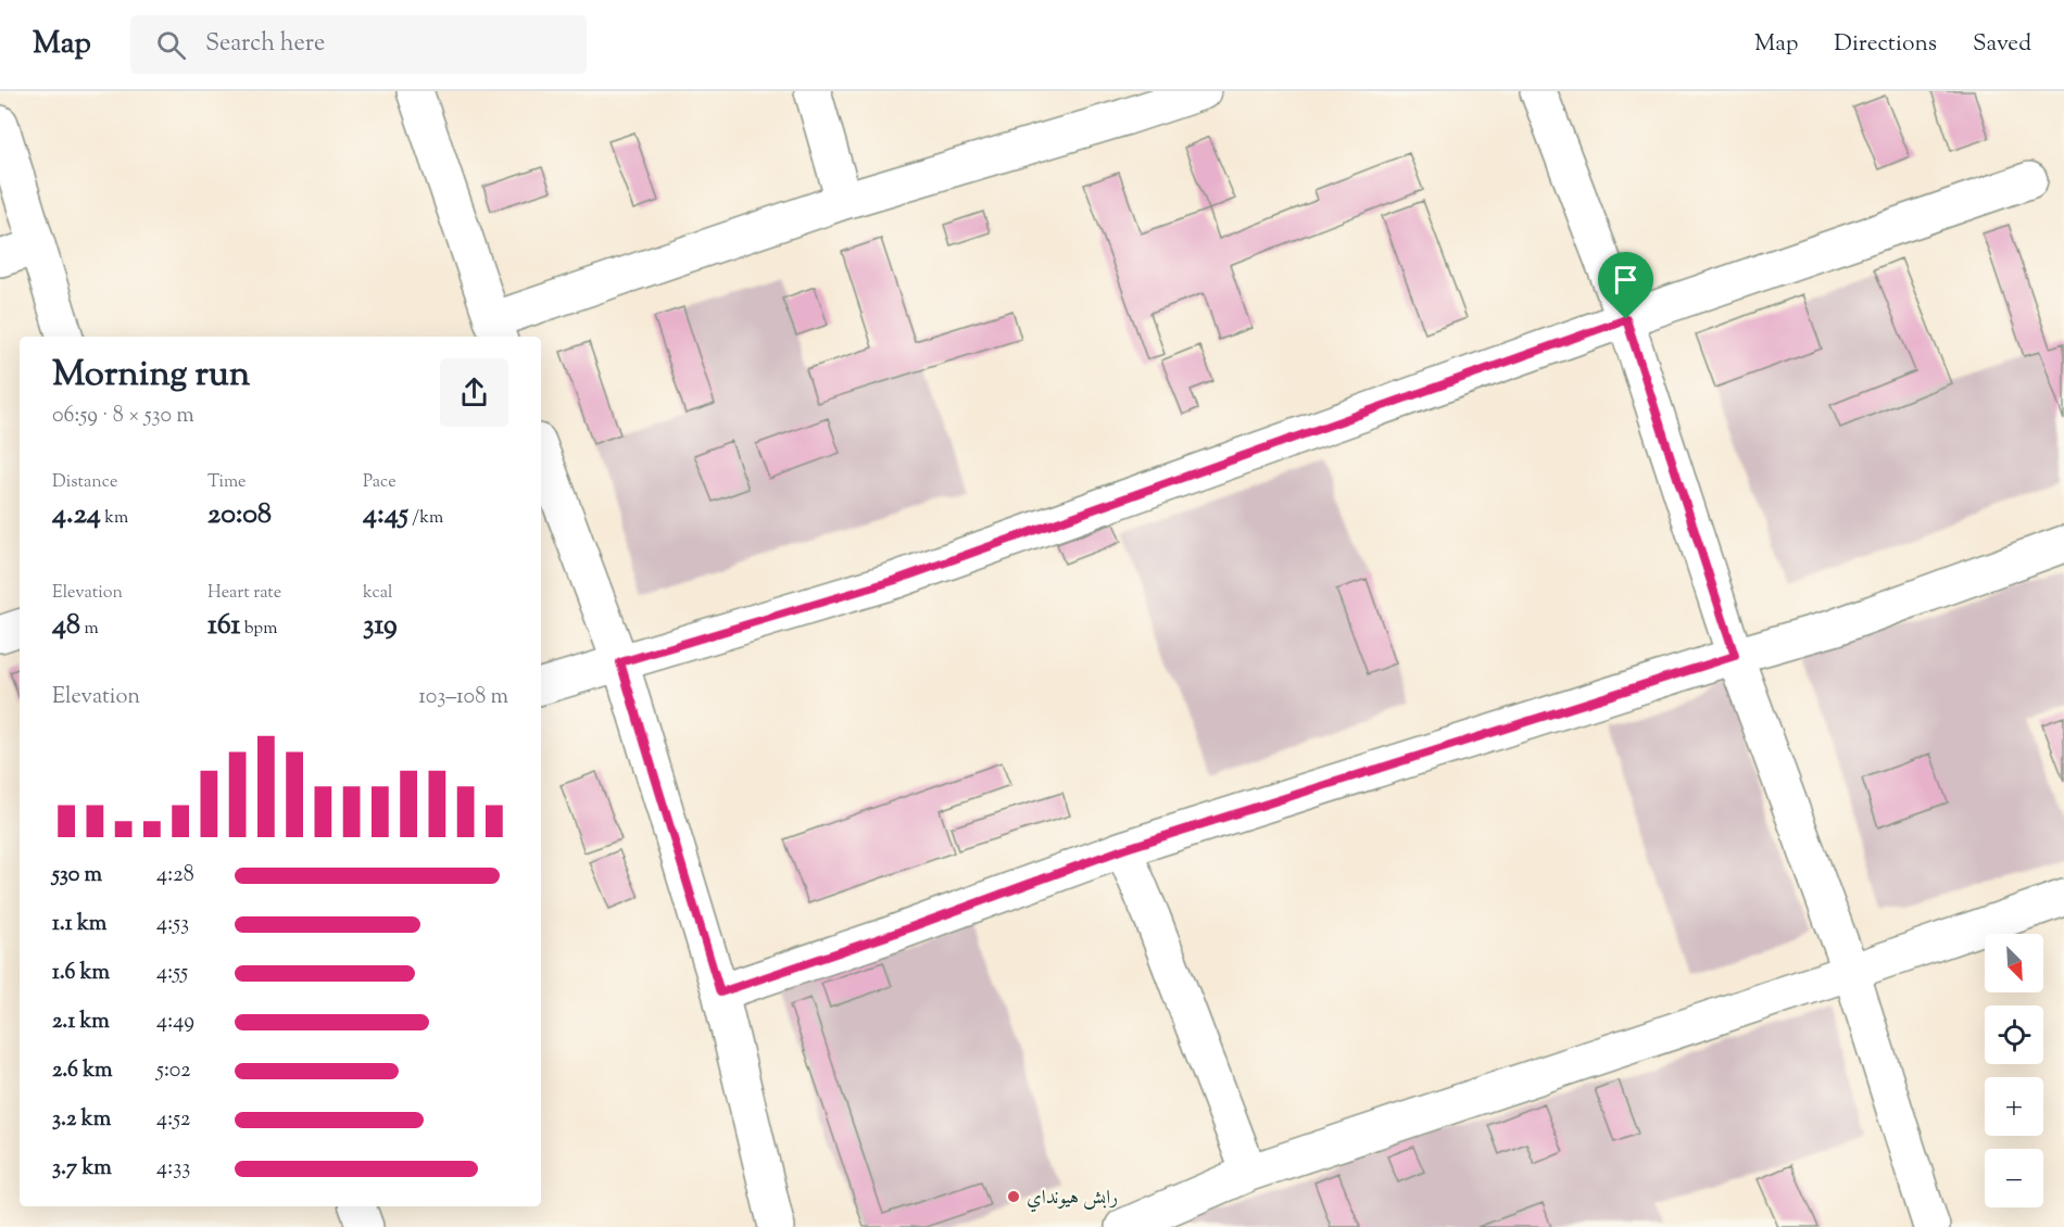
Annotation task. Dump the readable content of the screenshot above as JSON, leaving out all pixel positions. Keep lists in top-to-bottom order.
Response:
{
  "places": ["رابش هيونداي"],
  "north": "bottom right",
  "page": {
    "header": "Map",
    "search": "Search here",
    "nav": ["Map", "Directions", "Saved"],
    "heading": ["Morning run", "06:59 · 8 × 530 m"],
    "stats": [
      ["Distance", "4.24 km"],
      ["Time", "20:08"],
      ["Pace", "4:45 /km"],
      ["Elevation", "48 m"],
      ["Heart rate", "161 bpm"],
      ["kcal", "319"]
    ],
    "chart": ["Elevation", "103–108 m"],
    "list": [
      {
        "name": "530 m",
        "note": "4:28"
      },
      {
        "name": "1.1 km",
        "note": "4:53"
      },
      {
        "name": "1.6 km",
        "note": "4:55"
      },
      {
        "name": "2.1 km",
        "note": "4:49"
      },
      {
        "name": "2.6 km",
        "note": "5:02"
      },
      {
        "name": "3.2 km",
        "note": "4:52"
      },
      {
        "name": "3.7 km",
        "note": "4:33"
      }
    ],
    "map_buttons": ["+", "−"]
  }
}
